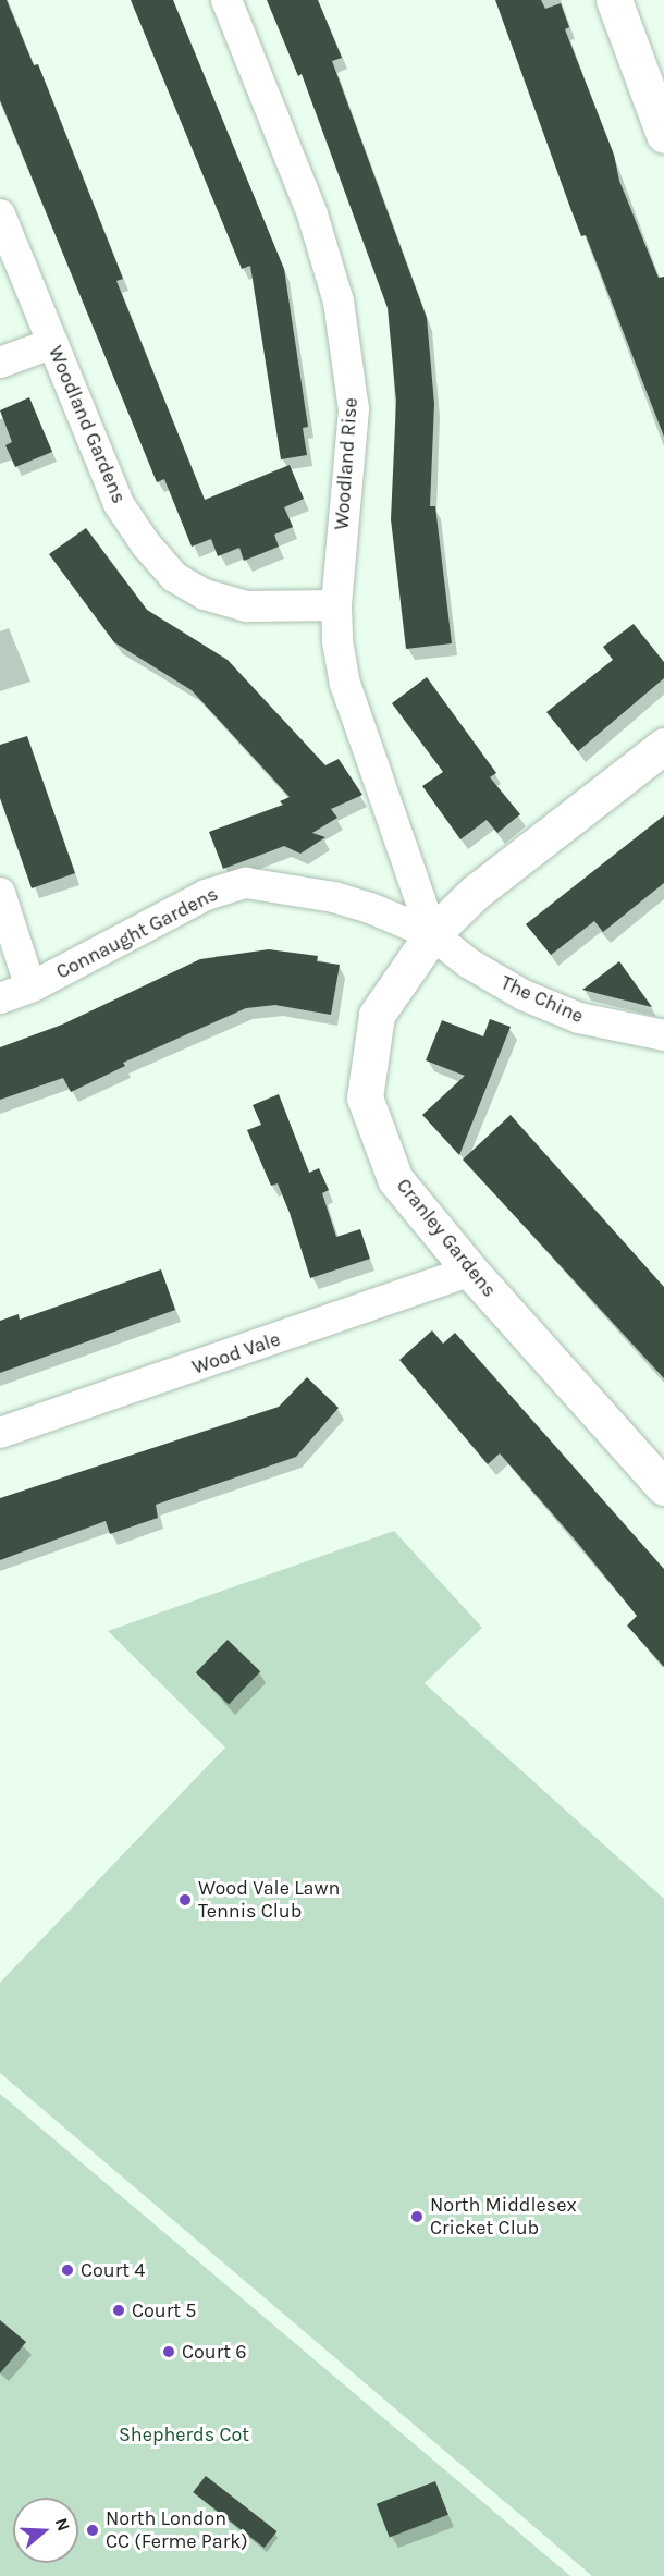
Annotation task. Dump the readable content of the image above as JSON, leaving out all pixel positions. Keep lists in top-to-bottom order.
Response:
{
  "streets": {
    "street": [
      "Woodland Gardens",
      "Woodland Rise",
      "Connaught Gardens",
      "The Chine",
      "Cranley Gardens",
      "Wood Vale"
    ]
  },
  "crossings": [
    ["Woodland Gardens", "Woodland Rise"],
    ["Woodland Rise", "Connaught Gardens"],
    ["Woodland Rise", "The Chine"],
    ["Woodland Rise", "Cranley Gardens"],
    ["Connaught Gardens", "The Chine"],
    ["Connaught Gardens", "Cranley Gardens"],
    ["The Chine", "Cranley Gardens"],
    ["Cranley Gardens", "Wood Vale"]
  ],
  "parks": ["Shepherds Cot"],
  "places": [
    "Wood Vale Lawn Tennis Club",
    "North Middlesex Cricket Club",
    "Court 4",
    "Court 5",
    "Court 6",
    "North London CC (Ferme Park)"
  ],
  "north": "right"
}
